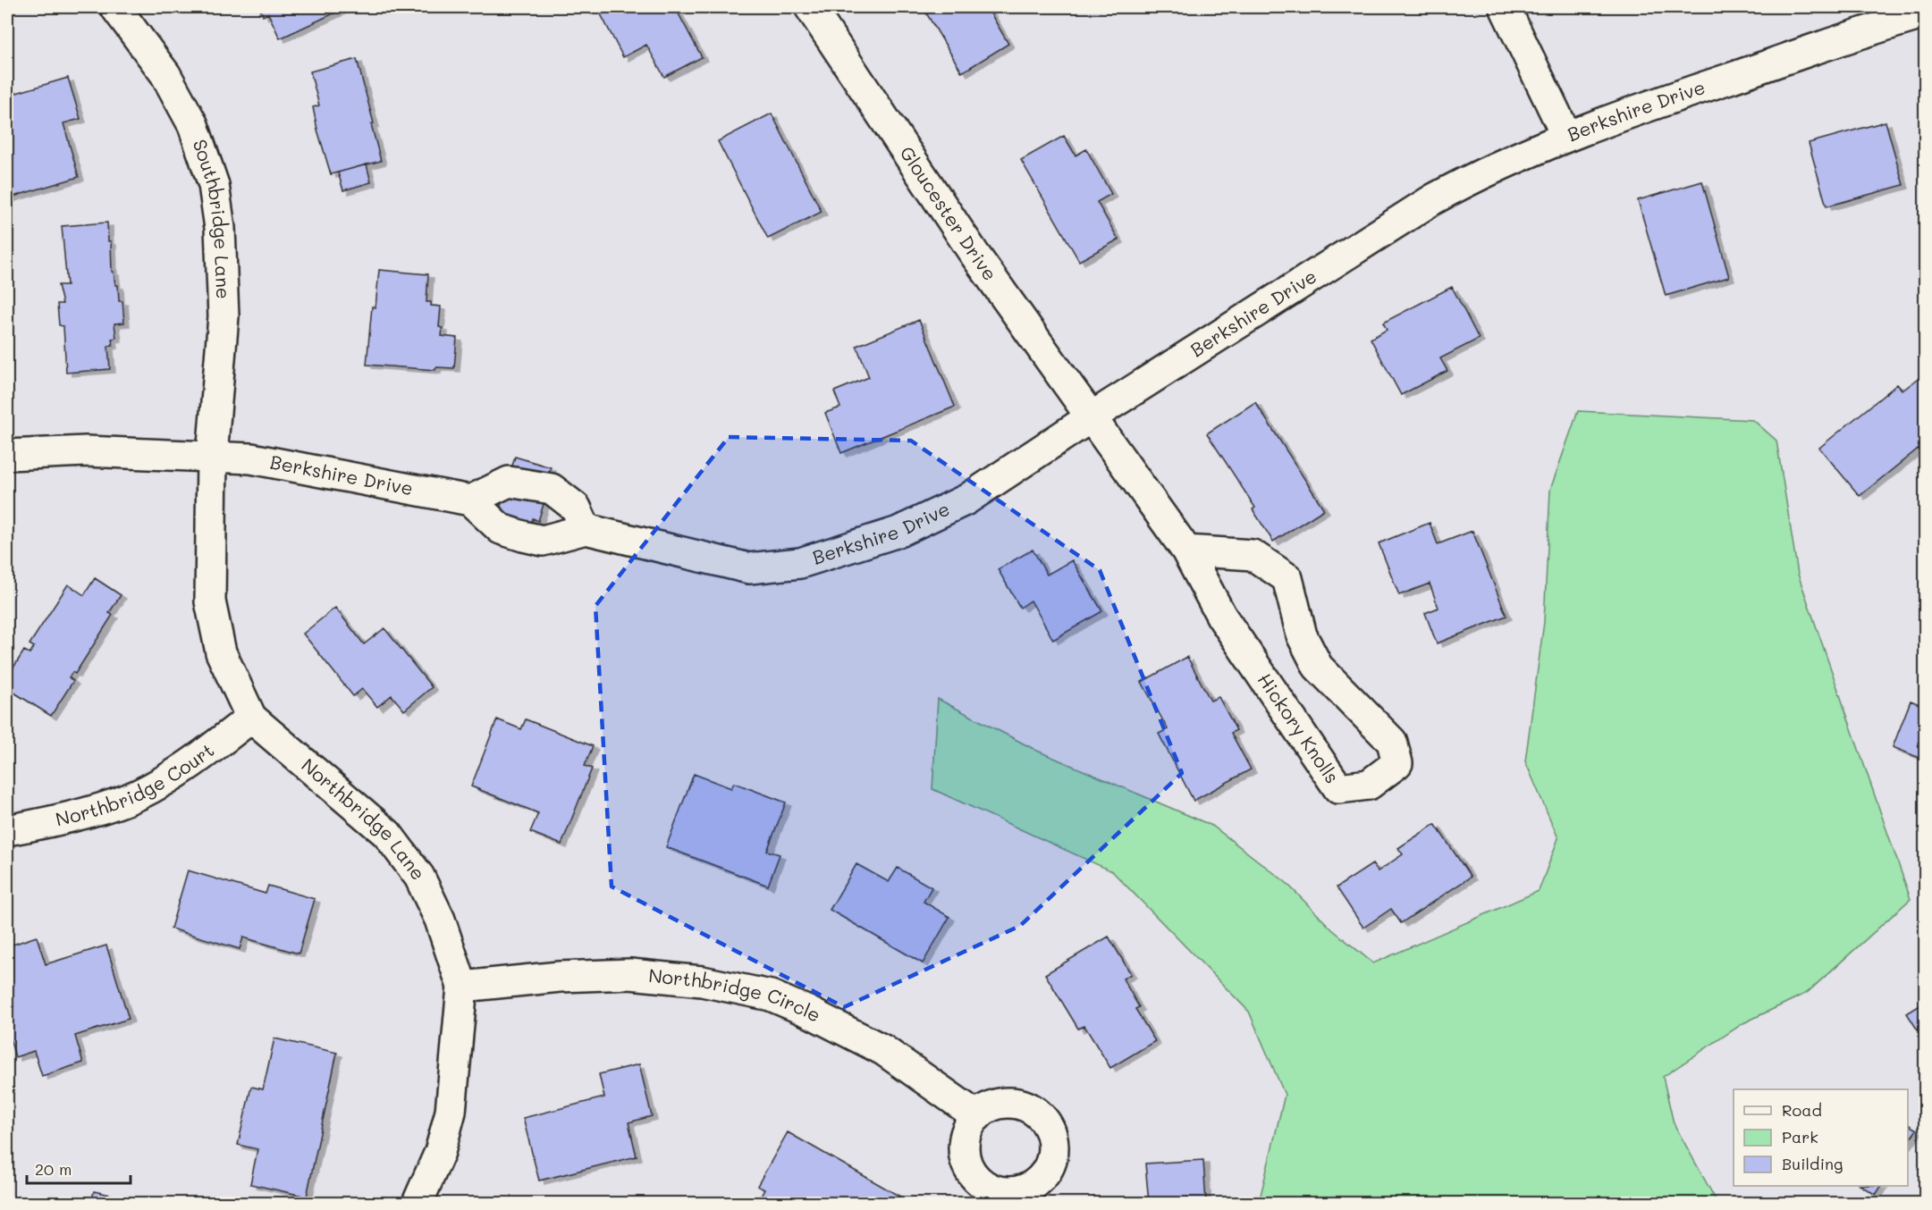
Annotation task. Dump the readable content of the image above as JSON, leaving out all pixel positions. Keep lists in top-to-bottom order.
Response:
{
  "streets": {
    "street": [
      "Berkshire Drive",
      "Gloucester Drive",
      "Southbridge Lane",
      "Hickory Knolls",
      "Northbridge Court",
      "Northbridge Lane",
      "Northbridge Circle"
    ]
  },
  "crossings": [
    ["Berkshire Drive", "Gloucester Drive"],
    ["Berkshire Drive", "Southbridge Lane"],
    ["Berkshire Drive", "Hickory Knolls"],
    ["Berkshire Drive", "Northbridge Lane"],
    ["Gloucester Drive", "Hickory Knolls"],
    ["Southbridge Lane", "Northbridge Lane"],
    ["Northbridge Court", "Northbridge Lane"],
    ["Northbridge Lane", "Northbridge Circle"]
  ],
  "legend": ["Road", "Park", "Building"],
  "scale_bar": "20 m"
}
